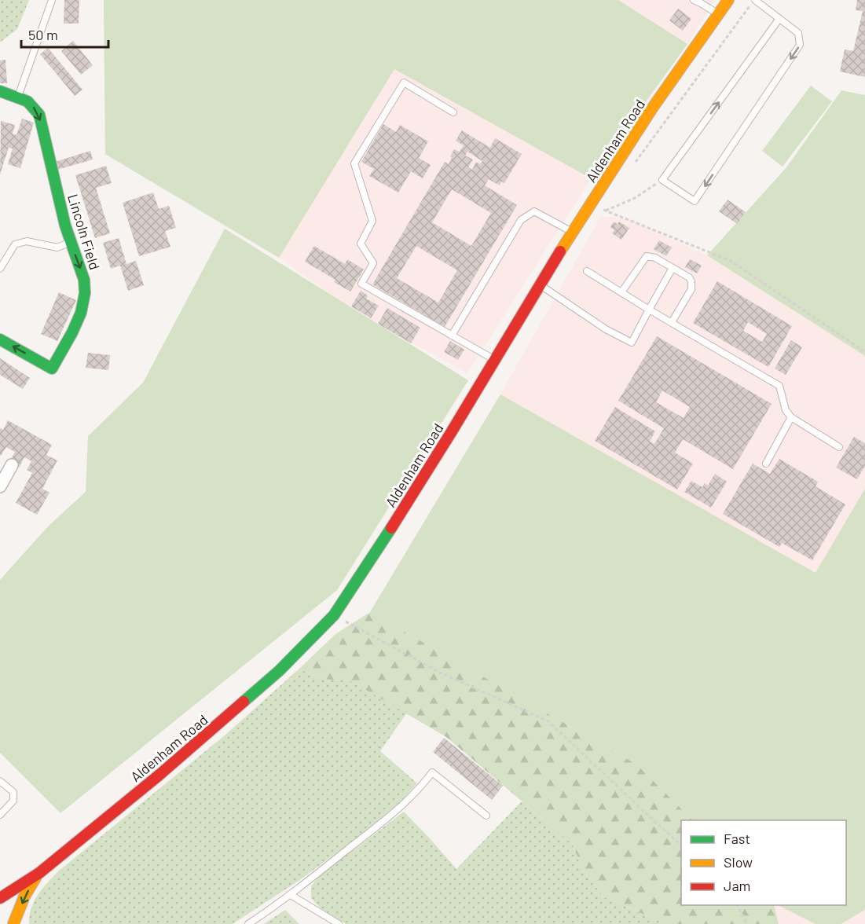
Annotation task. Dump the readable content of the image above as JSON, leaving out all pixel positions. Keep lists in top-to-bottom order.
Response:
{
  "streets": {
    "main road": ["Aldenham Road", "Lincoln Field"]
  },
  "legend": ["Fast", "Slow", "Jam"],
  "scale_bar": "50 m"
}
